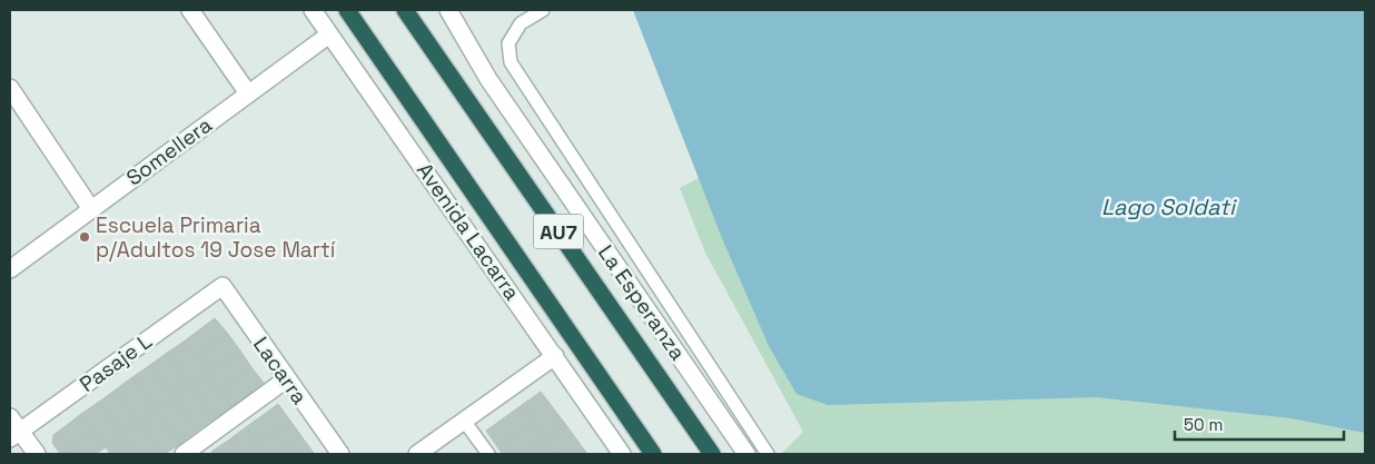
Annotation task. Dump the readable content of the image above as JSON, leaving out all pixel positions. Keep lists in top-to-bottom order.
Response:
{
  "streets": {
    "highway": ["AU7"],
    "street": [
      "Somellera",
      "Avenida Lacarra",
      "La Esperanza",
      "Pasaje L",
      "Lacarra"
    ]
  },
  "crossings": [
    ["Somellera", "Avenida Lacarra"],
    ["Pasaje L", "Lacarra"]
  ],
  "water": ["Lago Soldati"],
  "places": ["Escuela Primaria p/Adultos 19 Jose Martí"],
  "scale_bar": "50 m"
}
